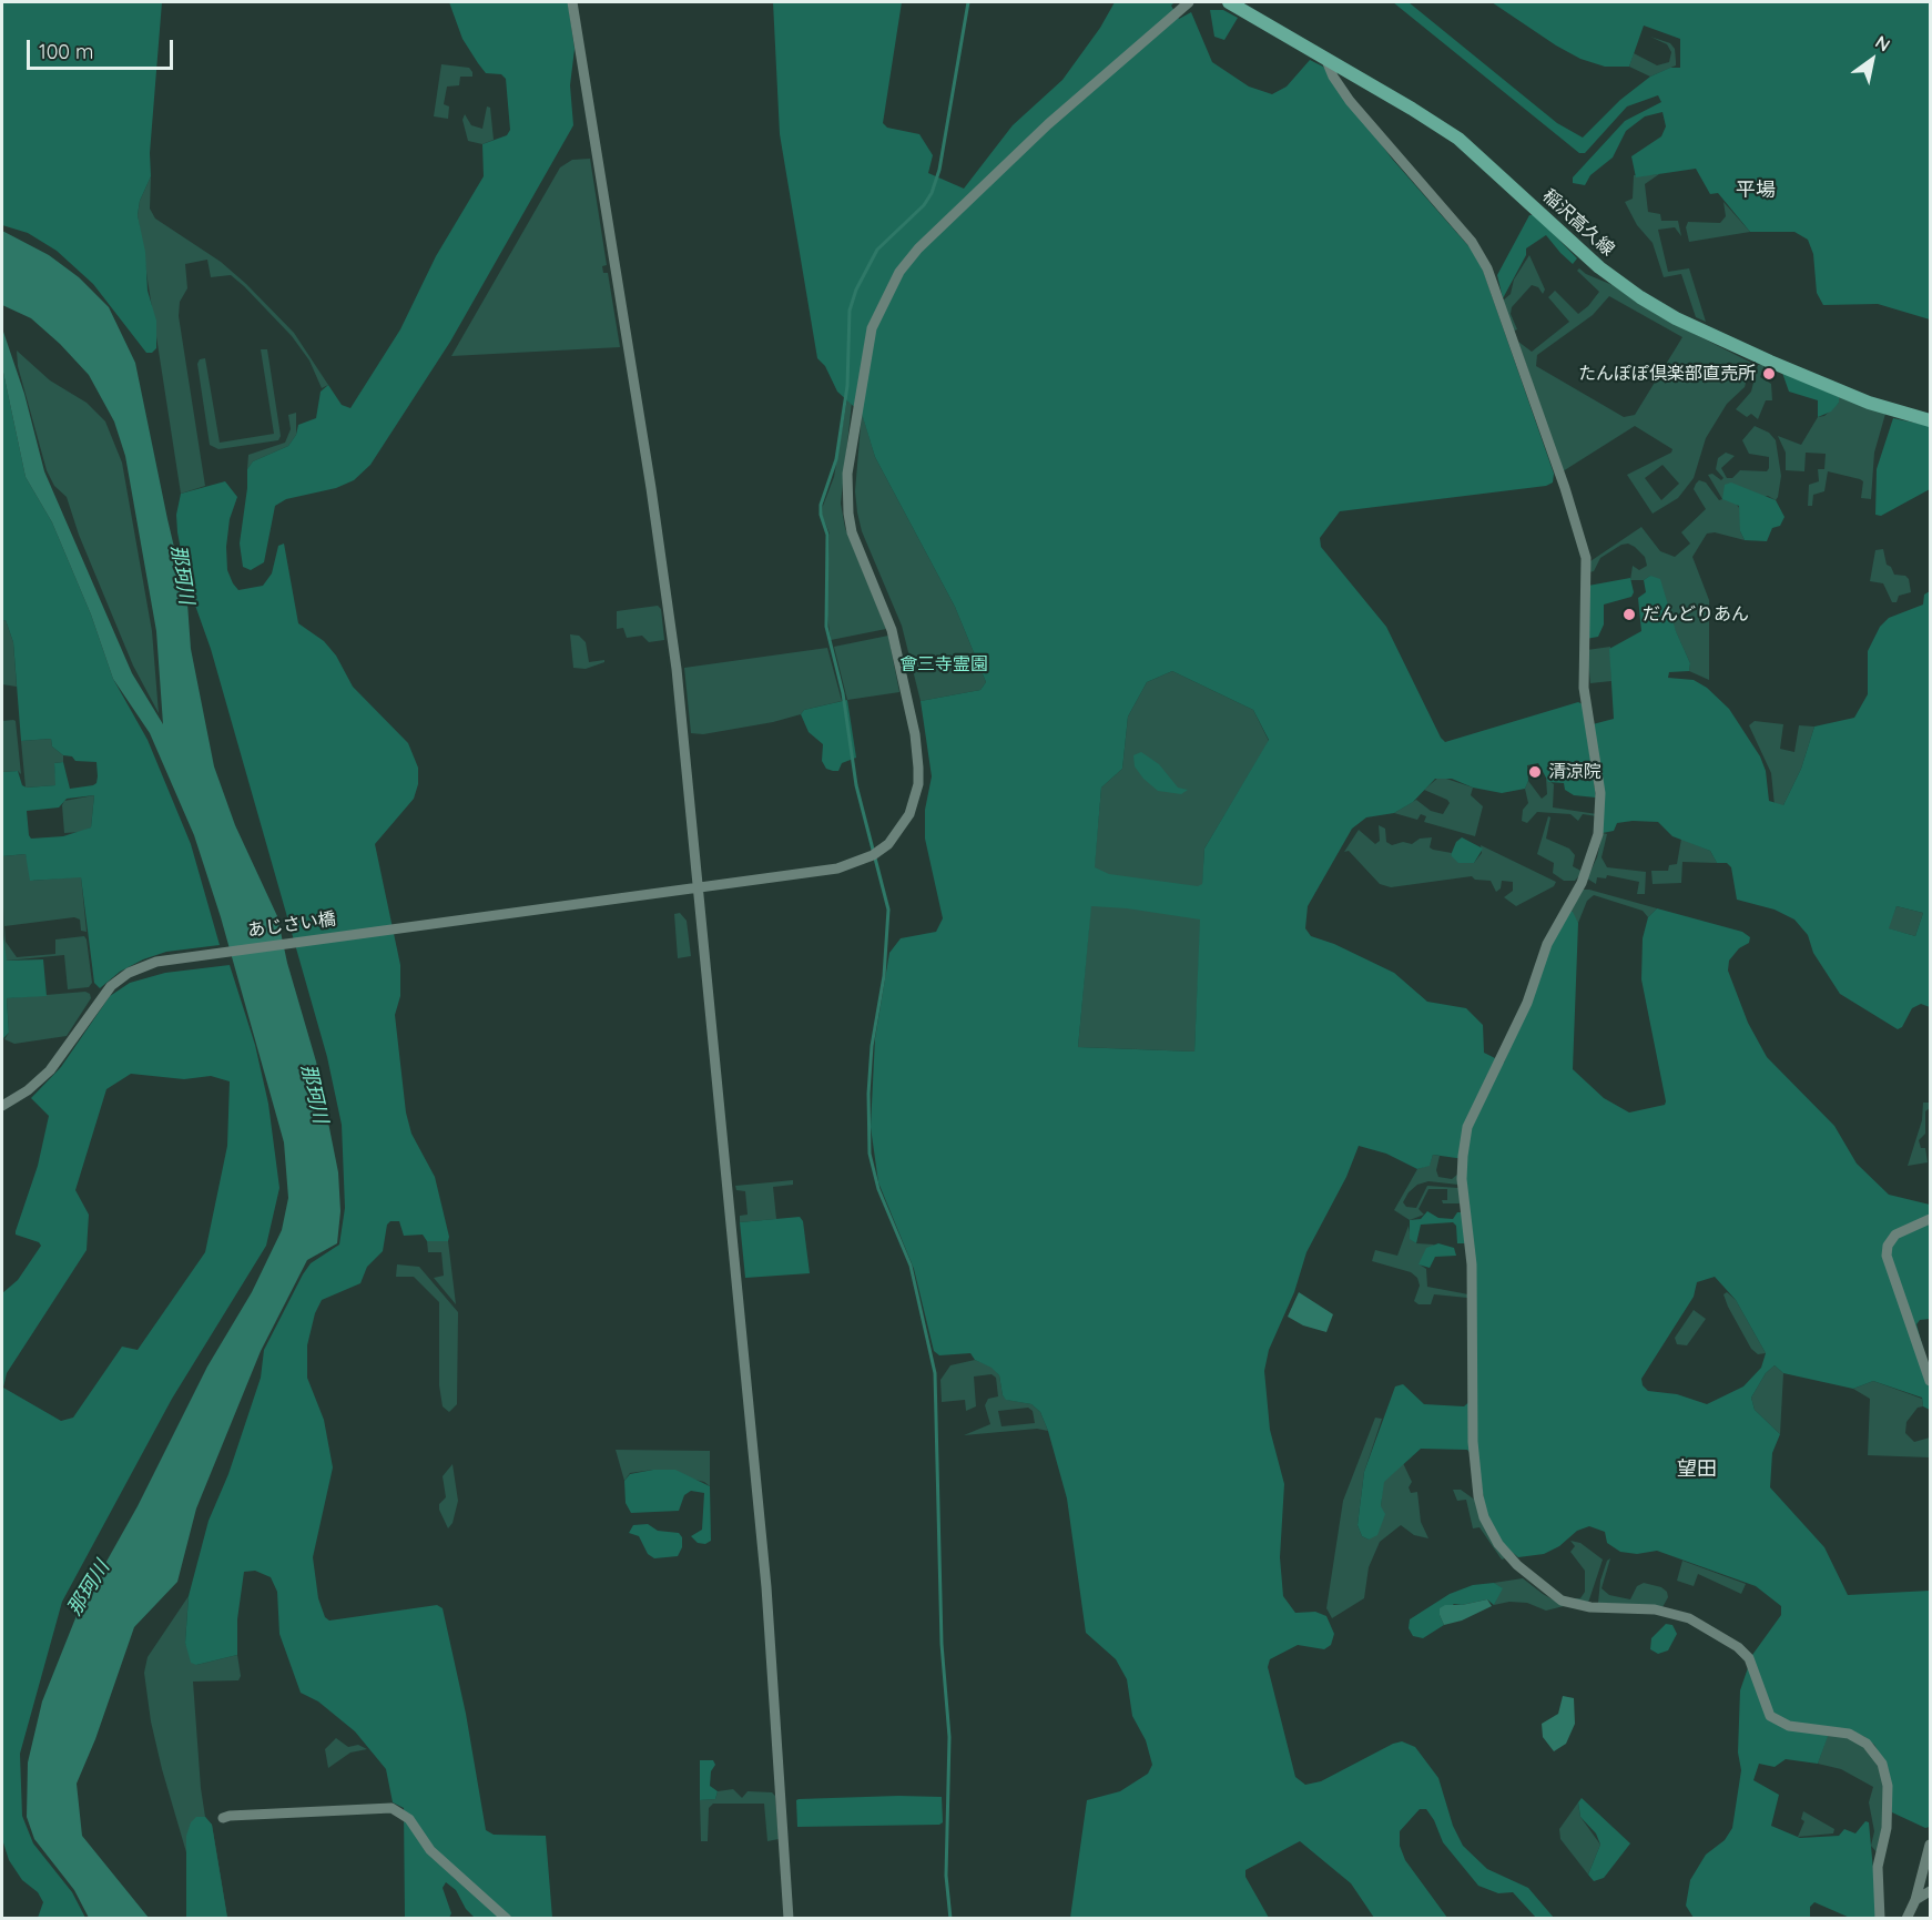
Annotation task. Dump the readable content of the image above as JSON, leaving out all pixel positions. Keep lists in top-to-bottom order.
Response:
{
  "streets": {
    "main road": ["稲沢高久線"],
    "street": ["あじさい橋"]
  },
  "districts": ["平場", "望田"],
  "water": ["那珂川"],
  "parks": ["會三寺霊園"],
  "places": ["たんぽぽ倶楽部直売所", "だんどりあん", "清涼院"],
  "scale_bar": "100 m",
  "north": "top right"
}
